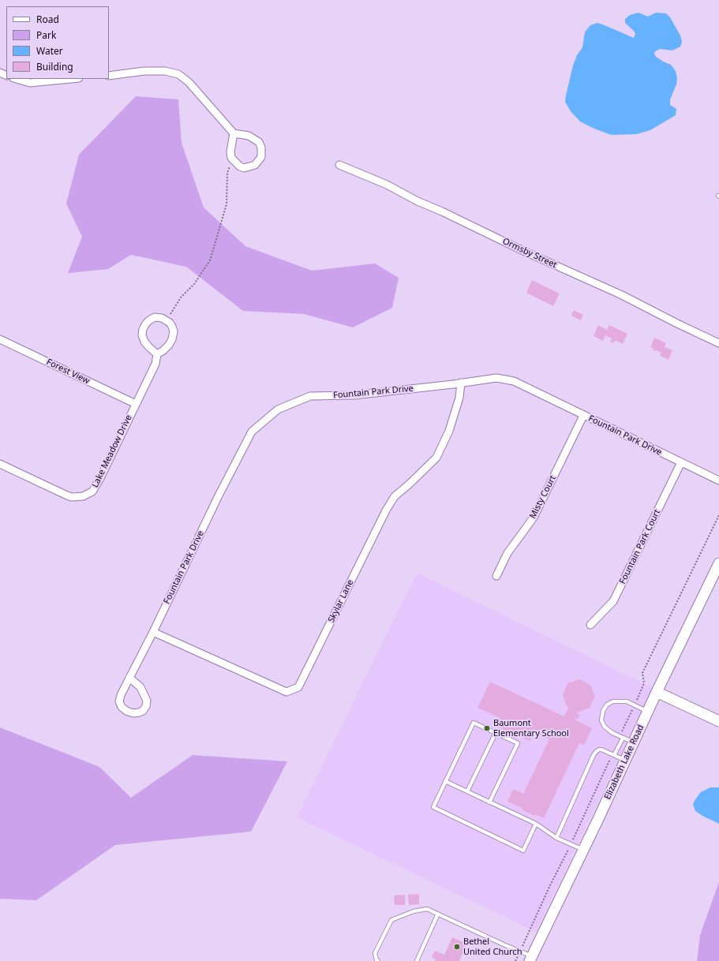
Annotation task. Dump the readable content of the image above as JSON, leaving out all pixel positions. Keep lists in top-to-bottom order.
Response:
{
  "streets": {
    "street": [
      "Ormsby Street",
      "Forest View",
      "Fountain Park Drive",
      "Lake Meadow Drive",
      "Misty Court",
      "Fountain Park Court",
      "Skylar Lane",
      "Elizabeth Lake Road"
    ]
  },
  "crossings": [
    ["Forest View", "Lake Meadow Drive"],
    ["Fountain Park Drive", "Misty Court"],
    ["Fountain Park Drive", "Fountain Park Court"],
    ["Fountain Park Drive", "Skylar Lane"]
  ],
  "places": ["Baumont Elementary School", "Bethel United Church"],
  "legend": [
    "Road",
    "Park",
    "Water",
    "Building"
  ]
}
